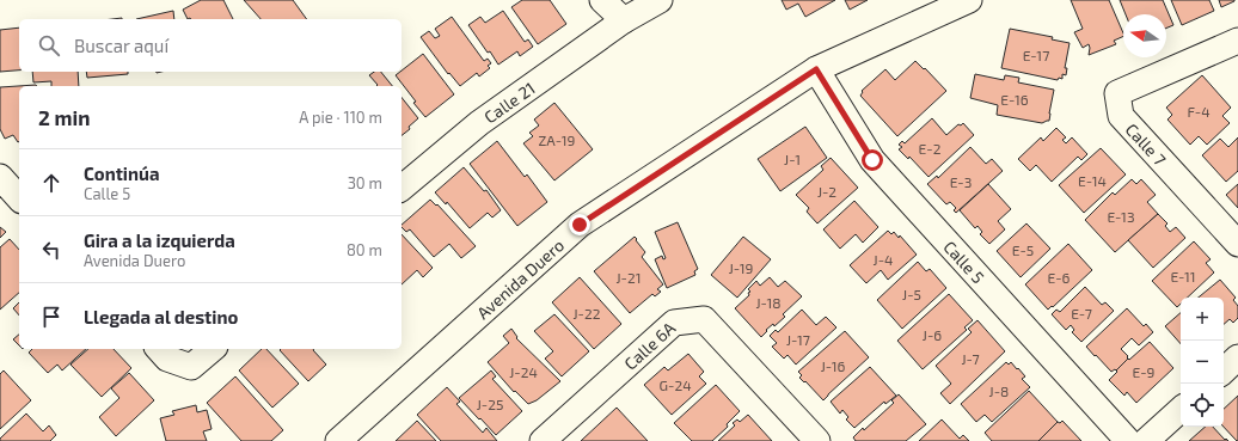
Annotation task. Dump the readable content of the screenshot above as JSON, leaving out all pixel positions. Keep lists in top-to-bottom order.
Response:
{
  "streets": {
    "street": [
      "Calle 21",
      "Calle 7",
      "Calle 5",
      "Avenida Duero",
      "Calle 6A"
    ]
  },
  "crossings": [
    ["Calle 5", "Avenida Duero"]
  ],
  "house_numbers": [
    "E-17",
    "E-16",
    "F-4",
    "ZA-19",
    "E-2",
    "J-1",
    "E-14",
    "E-3",
    "J-2",
    "E-13",
    "E-5",
    "J-4",
    "J-19",
    "E-11",
    "J-21",
    "E-6",
    "J-5",
    "J-18",
    "J-22",
    "E-7",
    "J-6",
    "J-17",
    "J-7",
    "J-16",
    "J-24",
    "E-9",
    "G-24",
    "J-8",
    "J-25"
  ],
  "north": "left",
  "page": {
    "search": "Buscar aquí",
    "heading": ["2 min", "A pie · 110 m"],
    "list": [
      ["Continúa", "Calle 5", "30 m"],
      ["Gira a la izquierda", "Avenida Duero", "80 m"],
      "Llegada al destino"
    ],
    "map_buttons": ["+", "−"]
  }
}
